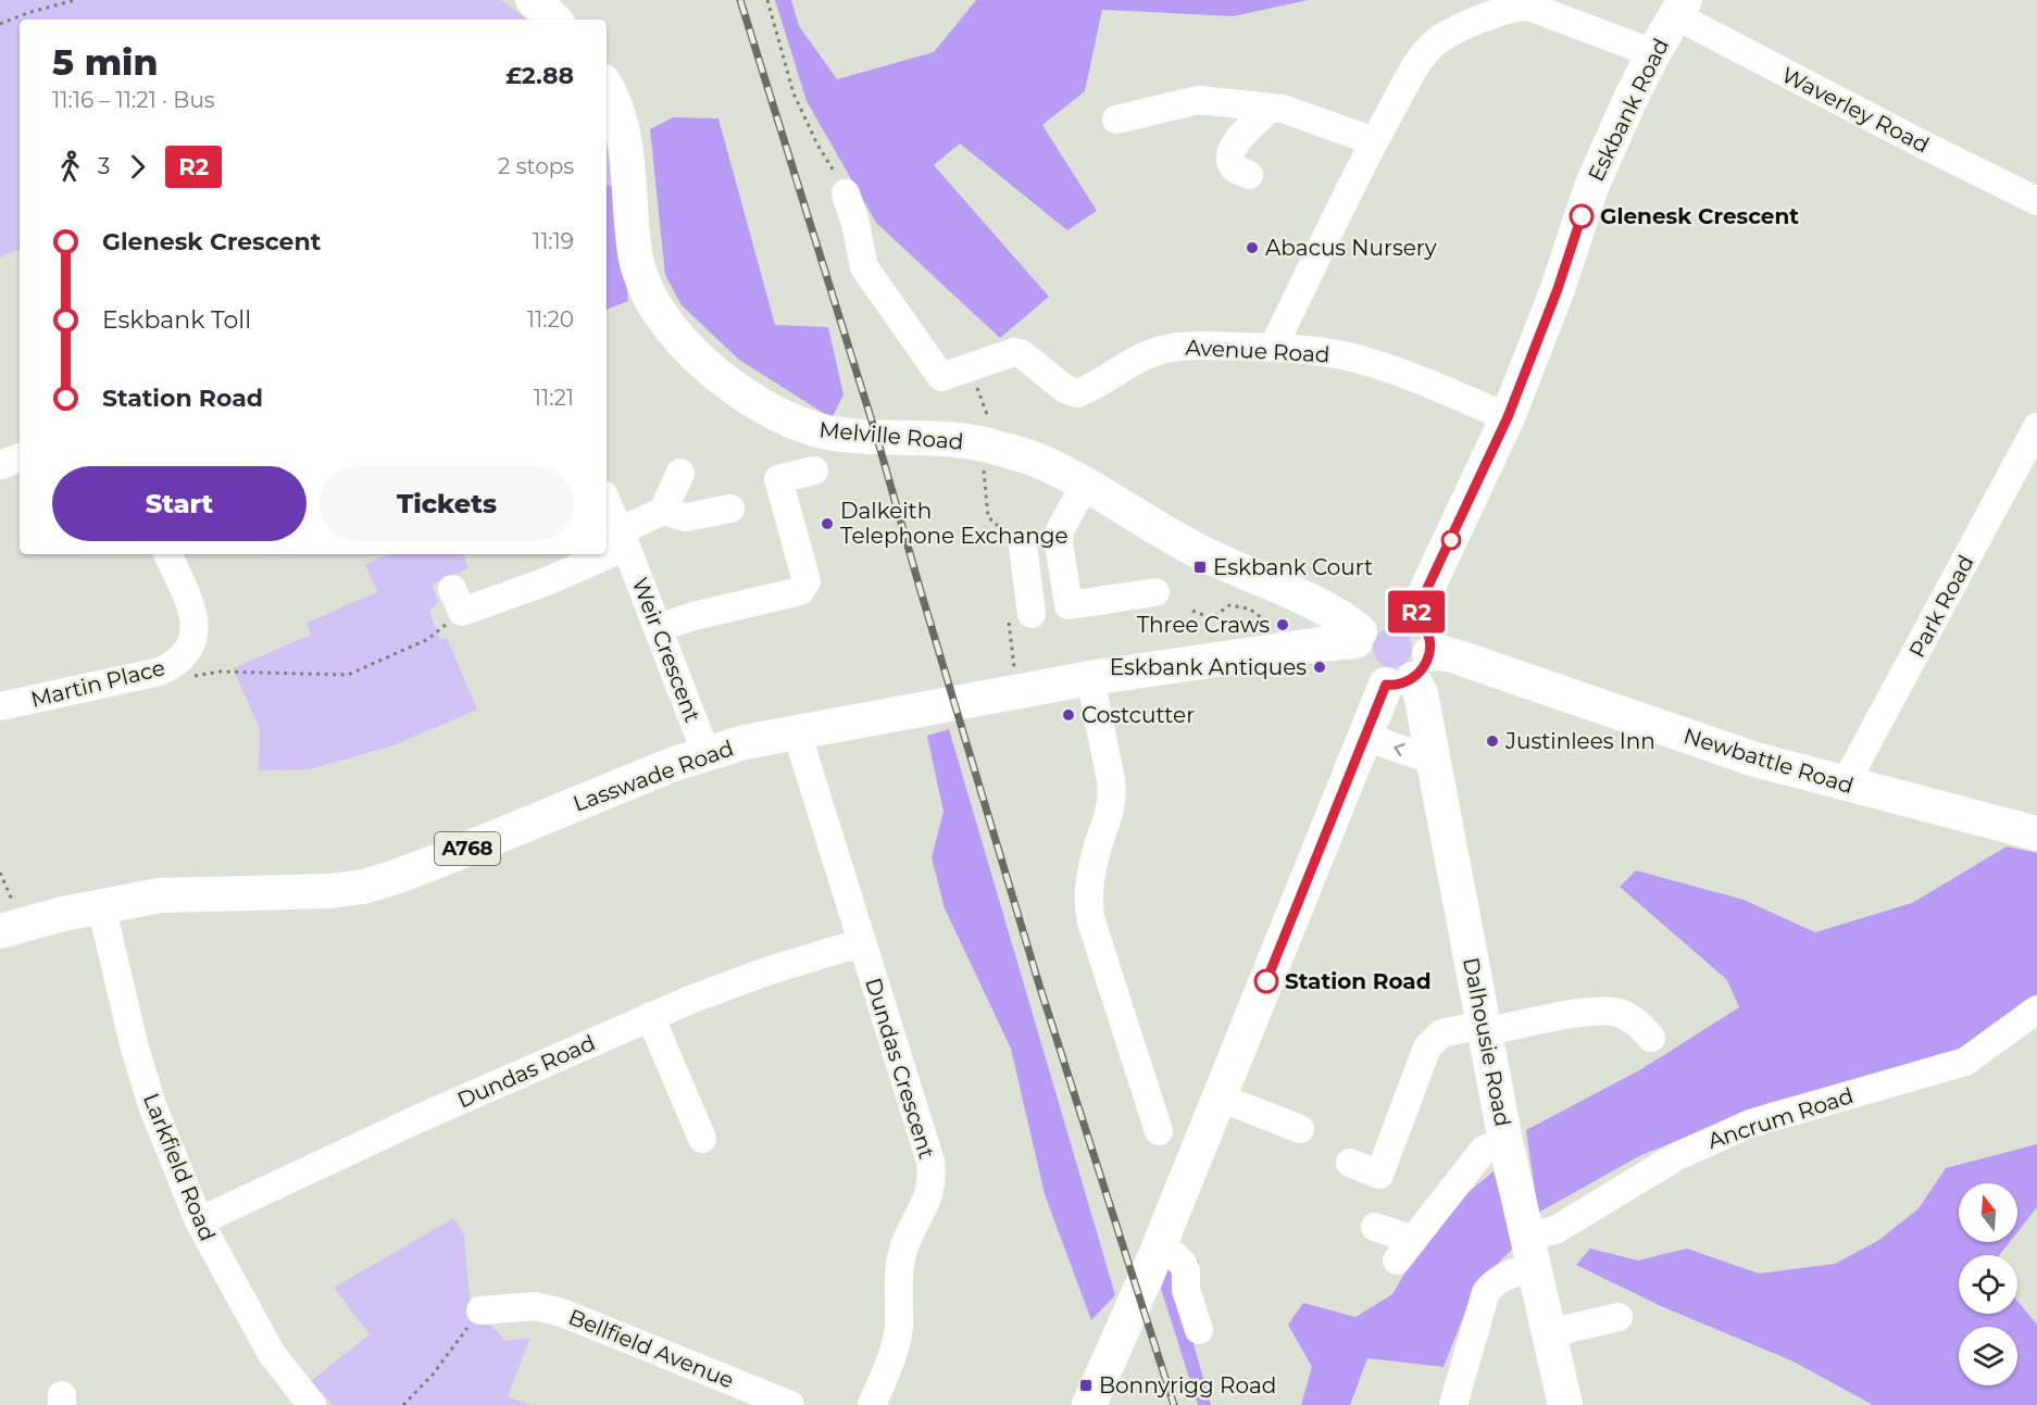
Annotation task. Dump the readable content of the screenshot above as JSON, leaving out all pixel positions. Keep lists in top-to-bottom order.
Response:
{
  "streets": {
    "main road": [
      "Eskbank Road",
      "Melville Road",
      "Newbattle Road",
      "Lasswade Road",
      "A768",
      "Dalhousie Road"
    ],
    "street": [
      "Waverley Road",
      "Avenue Road",
      "Park Road",
      "Weir Crescent",
      "Martin Place",
      "Dundas Crescent",
      "Dundas Road",
      "Ancrum Road",
      "Larkfield Road",
      "Bellfield Avenue"
    ]
  },
  "crossings": [
    ["Eskbank Road", "Waverley Road"],
    ["Eskbank Road", "Avenue Road"],
    ["Eskbank Road", "Melville Road"],
    ["Eskbank Road", "Newbattle Road"],
    ["Eskbank Road", "Lasswade Road"],
    ["Eskbank Road", "Dalhousie Road"],
    ["Melville Road", "Newbattle Road"],
    ["Melville Road", "Lasswade Road"],
    ["Melville Road", "Dalhousie Road"],
    ["Park Road", "Newbattle Road"],
    ["Weir Crescent", "Lasswade Road"],
    ["Newbattle Road", "Lasswade Road"],
    ["Newbattle Road", "Dalhousie Road"],
    ["Lasswade Road", "Dalhousie Road"],
    ["Lasswade Road", "Dundas Crescent"],
    ["Lasswade Road", "Larkfield Road"],
    ["Dalhousie Road", "Ancrum Road"],
    ["Dundas Crescent", "Dundas Road"],
    ["Dundas Road", "Larkfield Road"]
  ],
  "places": {
    "other": [
      "Glenesk Crescent",
      "Abacus Nursery",
      "Dalkeith Telephone Exchange",
      "Three Craws",
      "Eskbank Antiques",
      "Costcutter",
      "Justinlees Inn",
      "Station Road"
    ],
    "transit": ["Eskbank Court", "Bonnyrigg Road"]
  },
  "lines": ["bus line R2"],
  "north": "top",
  "page": {
    "on_map": "R2",
    "heading": ["5 min", "11:16 – 11:21 · Bus", "£2.88"],
    "legs": ["3", "R2", "2 stops"],
    "list": [
      {
        "name": "Glenesk Crescent",
        "value": "11:19"
      },
      {
        "name": "Eskbank Toll",
        "value": "11:20"
      },
      {
        "name": "Station Road",
        "value": "11:21"
      }
    ],
    "buttons": ["Start", "Tickets"]
  }
}
